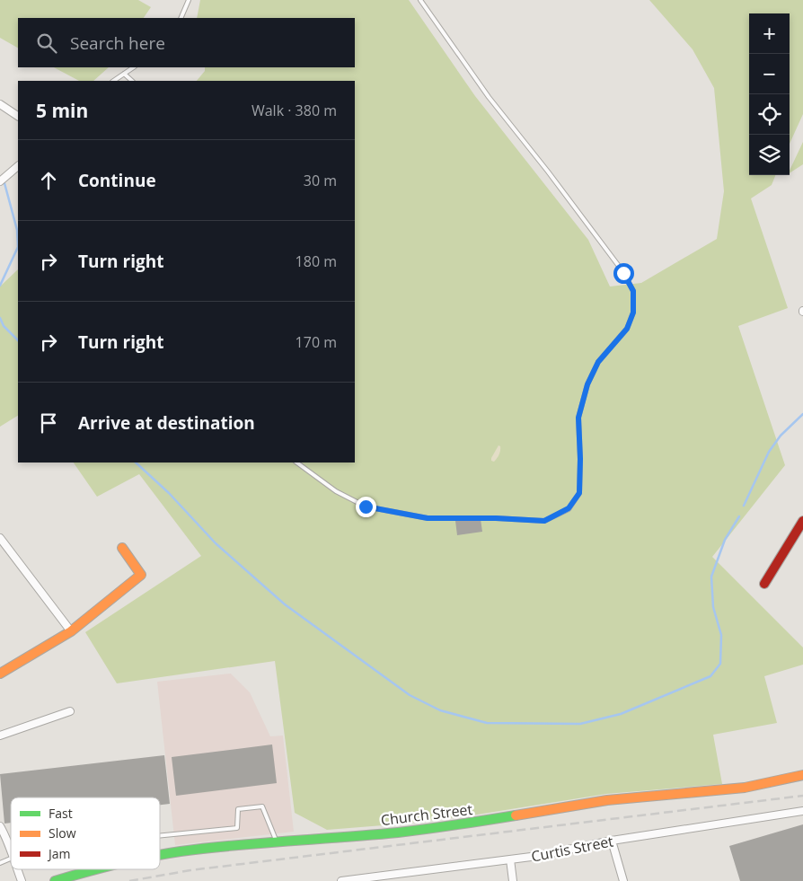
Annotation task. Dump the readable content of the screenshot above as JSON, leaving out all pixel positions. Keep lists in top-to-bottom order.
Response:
{
  "streets": {
    "street": ["Church Street", "Curtis Street"]
  },
  "legend": ["Fast", "Slow", "Jam"],
  "page": {
    "map_buttons": ["+", "−"],
    "search": "Search here",
    "heading": ["5 min", "Walk · 380 m"],
    "list": [
      ["Continue", "30 m"],
      ["Turn right", "180 m"],
      ["Turn right", "170 m"],
      "Arrive at destination"
    ]
  }
}
